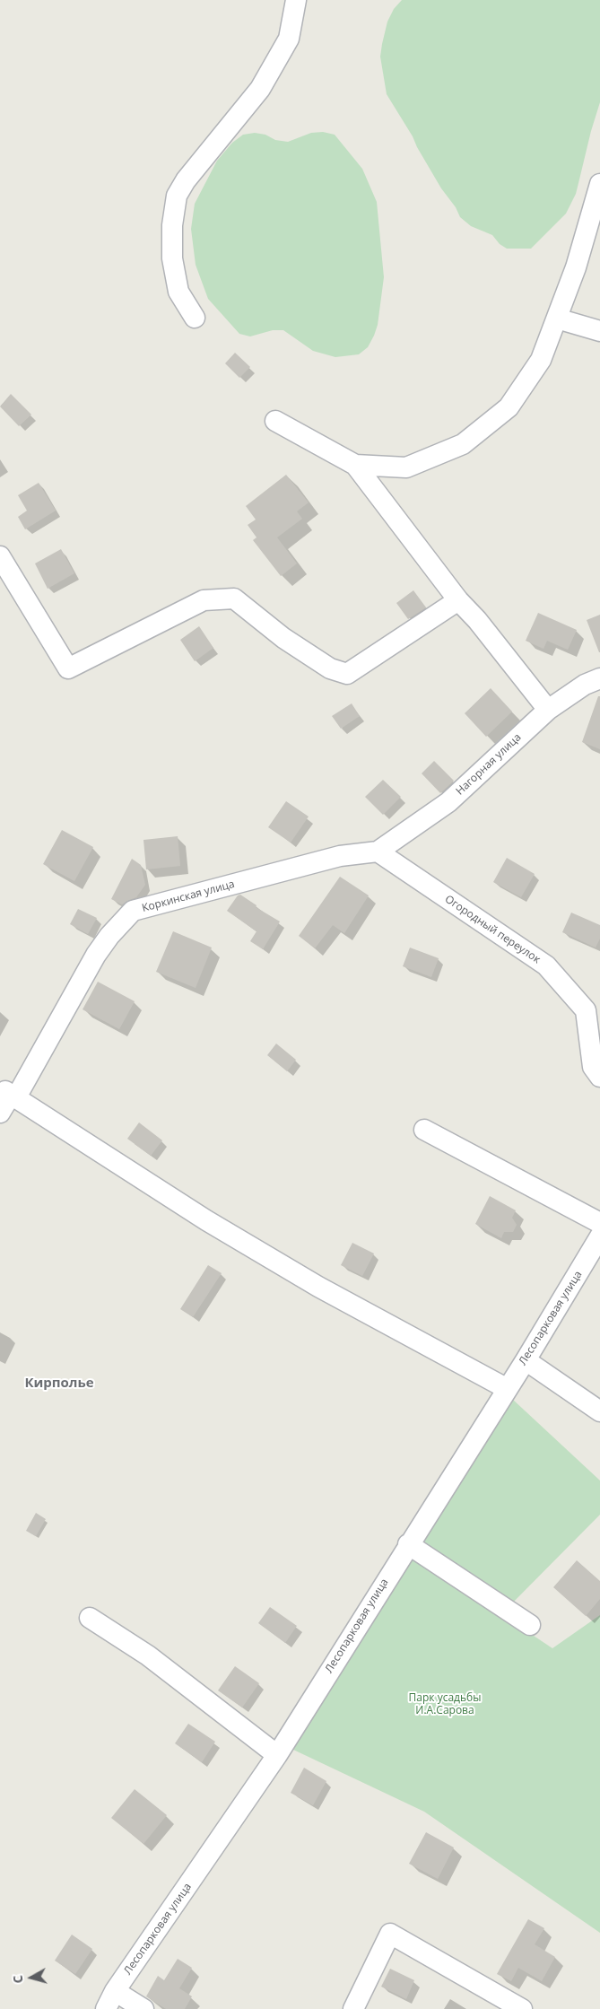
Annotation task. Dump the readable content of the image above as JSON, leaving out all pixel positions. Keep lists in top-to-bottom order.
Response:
{
  "streets": {
    "street": [
      "Нагорная улица",
      "Коркинская улица",
      "Огородный переулок",
      "Лесопарковая улица"
    ]
  },
  "crossings": [
    ["Нагорная улица", "Коркинская улица"],
    ["Нагорная улица", "Огородный переулок"],
    ["Коркинская улица", "Огородный переулок"]
  ],
  "districts": ["Кирполье"],
  "parks": ["Парк усадьбы И.А.Сарова"],
  "north": "left"
}
